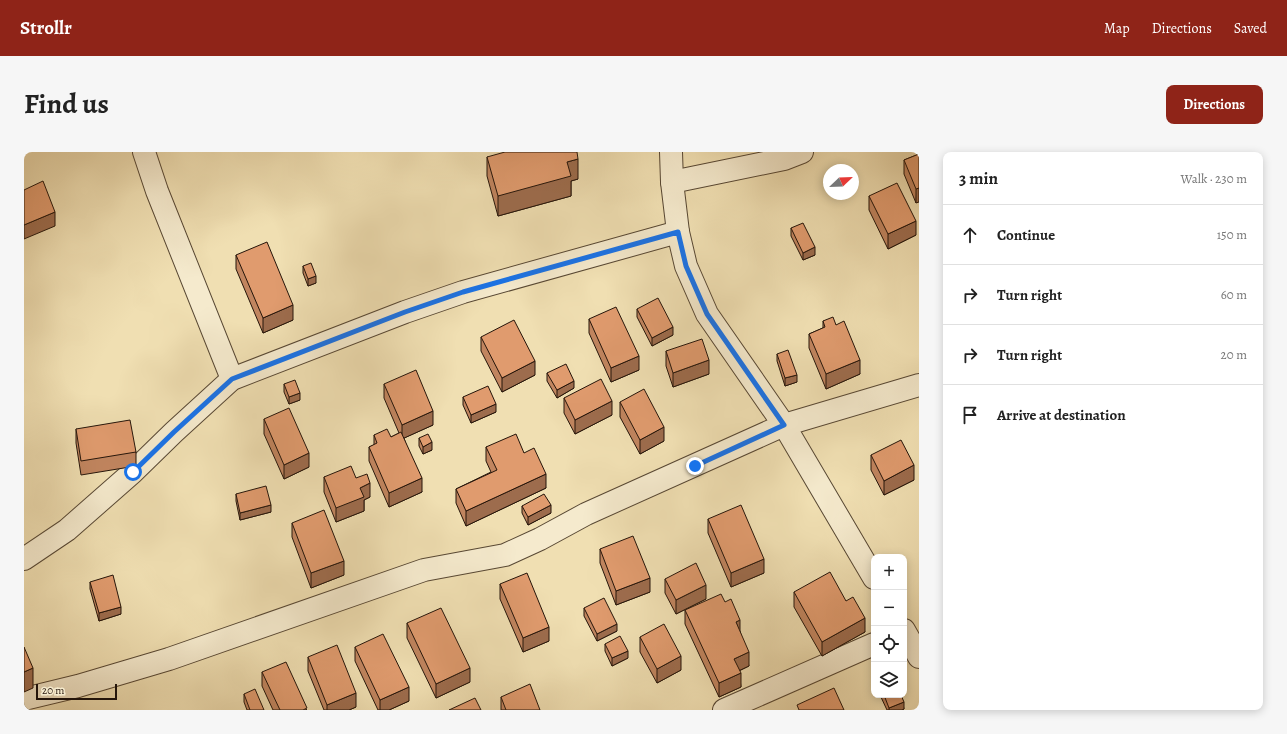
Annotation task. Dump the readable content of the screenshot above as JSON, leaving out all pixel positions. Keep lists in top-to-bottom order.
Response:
{
  "scale_bar": "20 m",
  "north": "top right",
  "page": {
    "header": "Strollr",
    "nav": ["Map", "Directions", "Saved"],
    "title": "Find us",
    "buttons": "Directions",
    "heading": ["3 min", "Walk · 230 m"],
    "list": [
      ["Continue", "150 m"],
      ["Turn right", "60 m"],
      ["Turn right", "20 m"],
      "Arrive at destination"
    ],
    "map_buttons": ["+", "−"],
    "scale": "20 m"
  }
}
